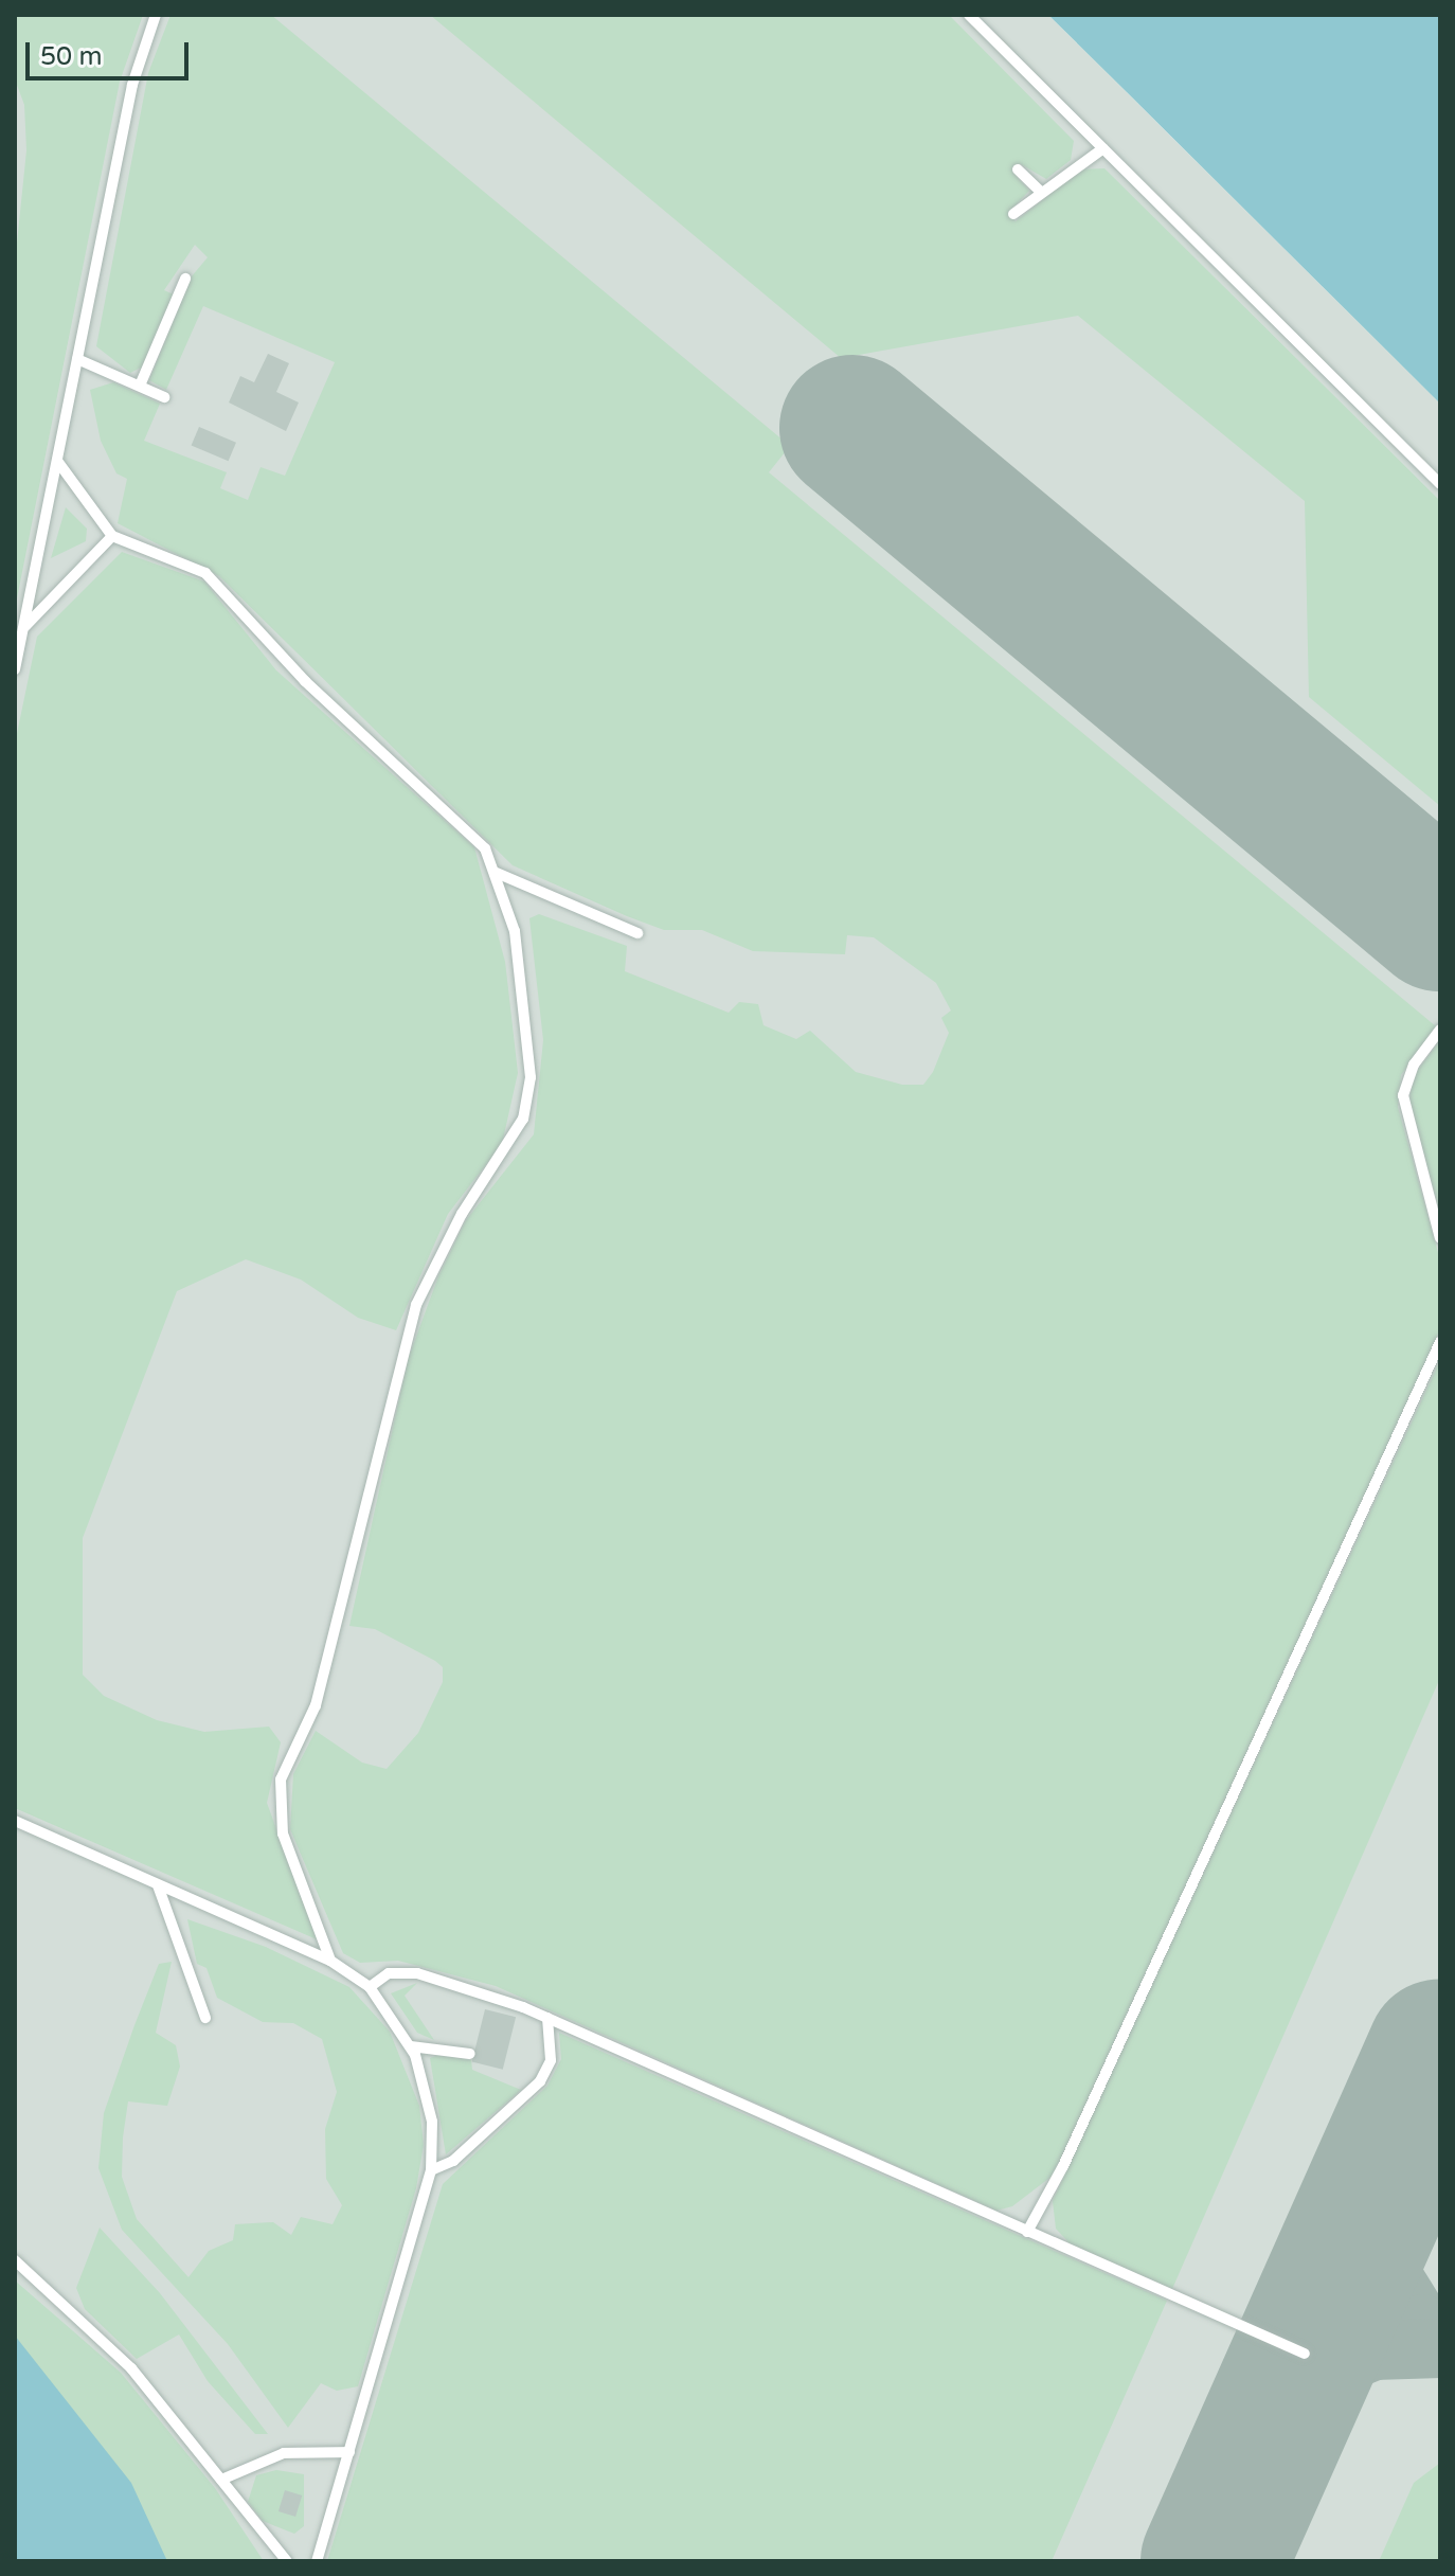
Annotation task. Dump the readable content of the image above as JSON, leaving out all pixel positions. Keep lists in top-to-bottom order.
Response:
{
  "scale_bar": "50 m"
}
